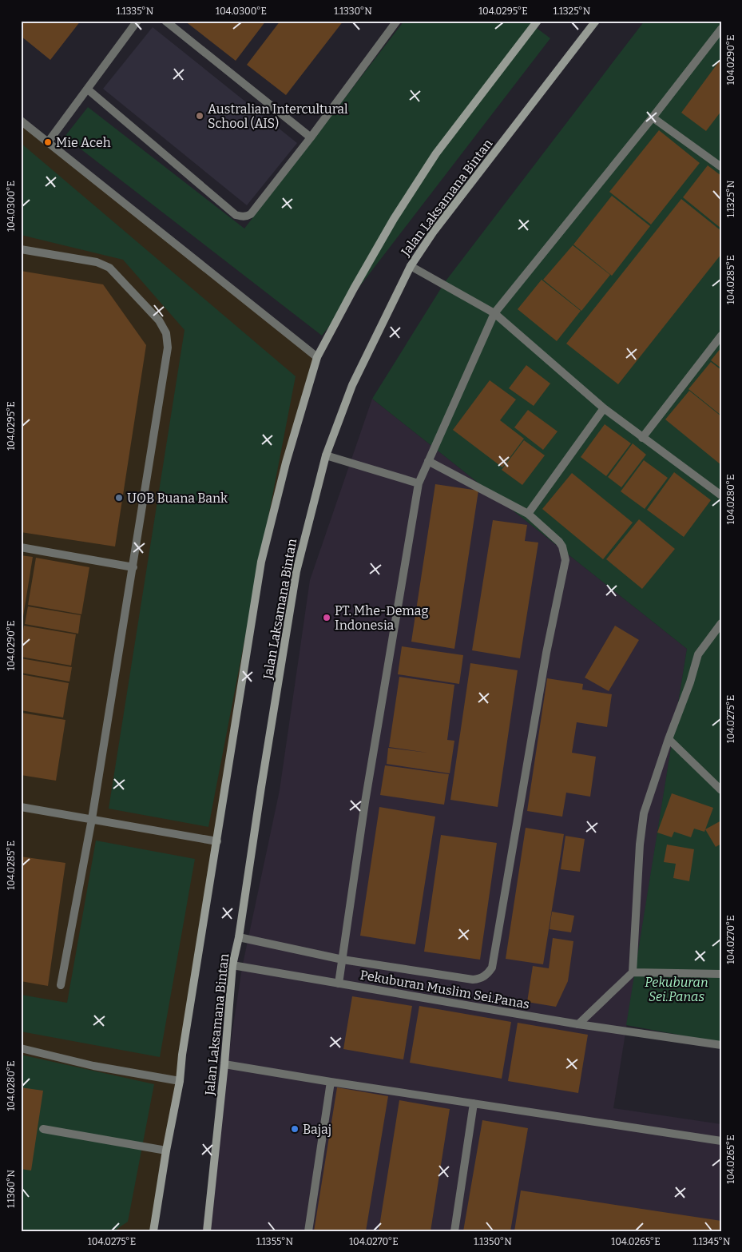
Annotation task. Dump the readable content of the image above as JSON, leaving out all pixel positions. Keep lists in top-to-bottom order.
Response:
{
  "streets": {
    "main road": ["Jalan Laksamana Bintan"],
    "street": ["Pekuburan Muslim Sei.Panas"]
  },
  "crossings": [
    ["Jalan Laksamana Bintan", "Pekuburan Muslim Sei.Panas"]
  ],
  "parks": ["Pekuburan Sei.Panas"],
  "places": [
    "Australian Intercultural School (AIS)",
    "Mie Aceh",
    "UOB Buana Bank",
    "PT. Mhe-Demag Indonesia",
    "Bajaj"
  ],
  "coordinates": [
    "1.1335°N",
    "104.0300°E",
    "1.1330°N",
    "104.0295°E",
    "1.1325°N",
    "104.0290°E",
    "104.0285°E",
    "104.0280°E",
    "104.0275°E",
    "104.0270°E",
    "104.0265°E",
    "1.1360°N",
    "1.1355°N",
    "1.1350°N",
    "1.1345°N"
  ]
}
